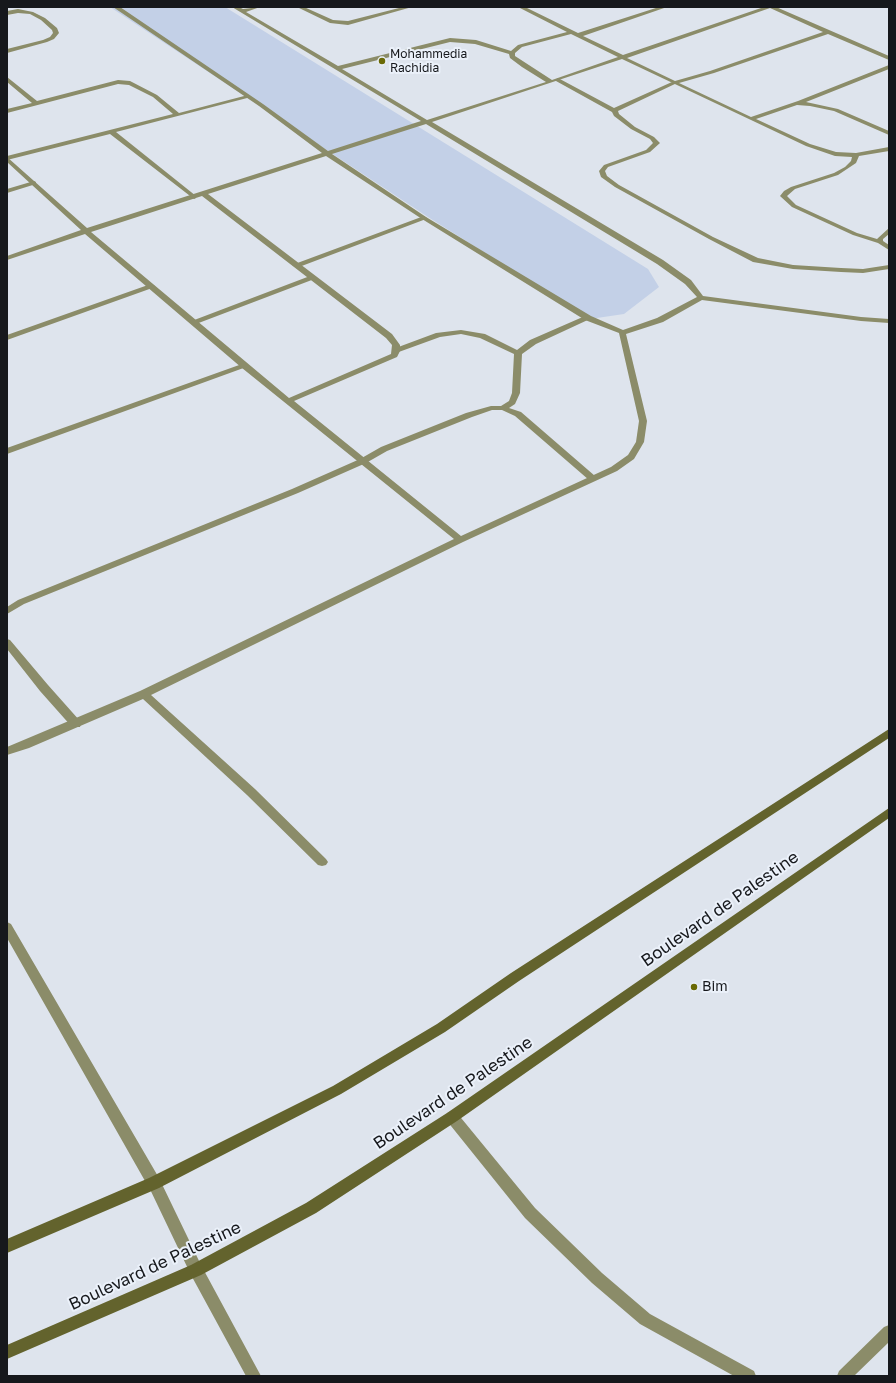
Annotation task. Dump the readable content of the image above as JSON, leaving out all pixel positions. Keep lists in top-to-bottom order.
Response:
{
  "streets": {
    "street": ["Boulevard de Palestine"]
  },
  "places": ["Mohammedia Rachidia", "Bim"]
}
